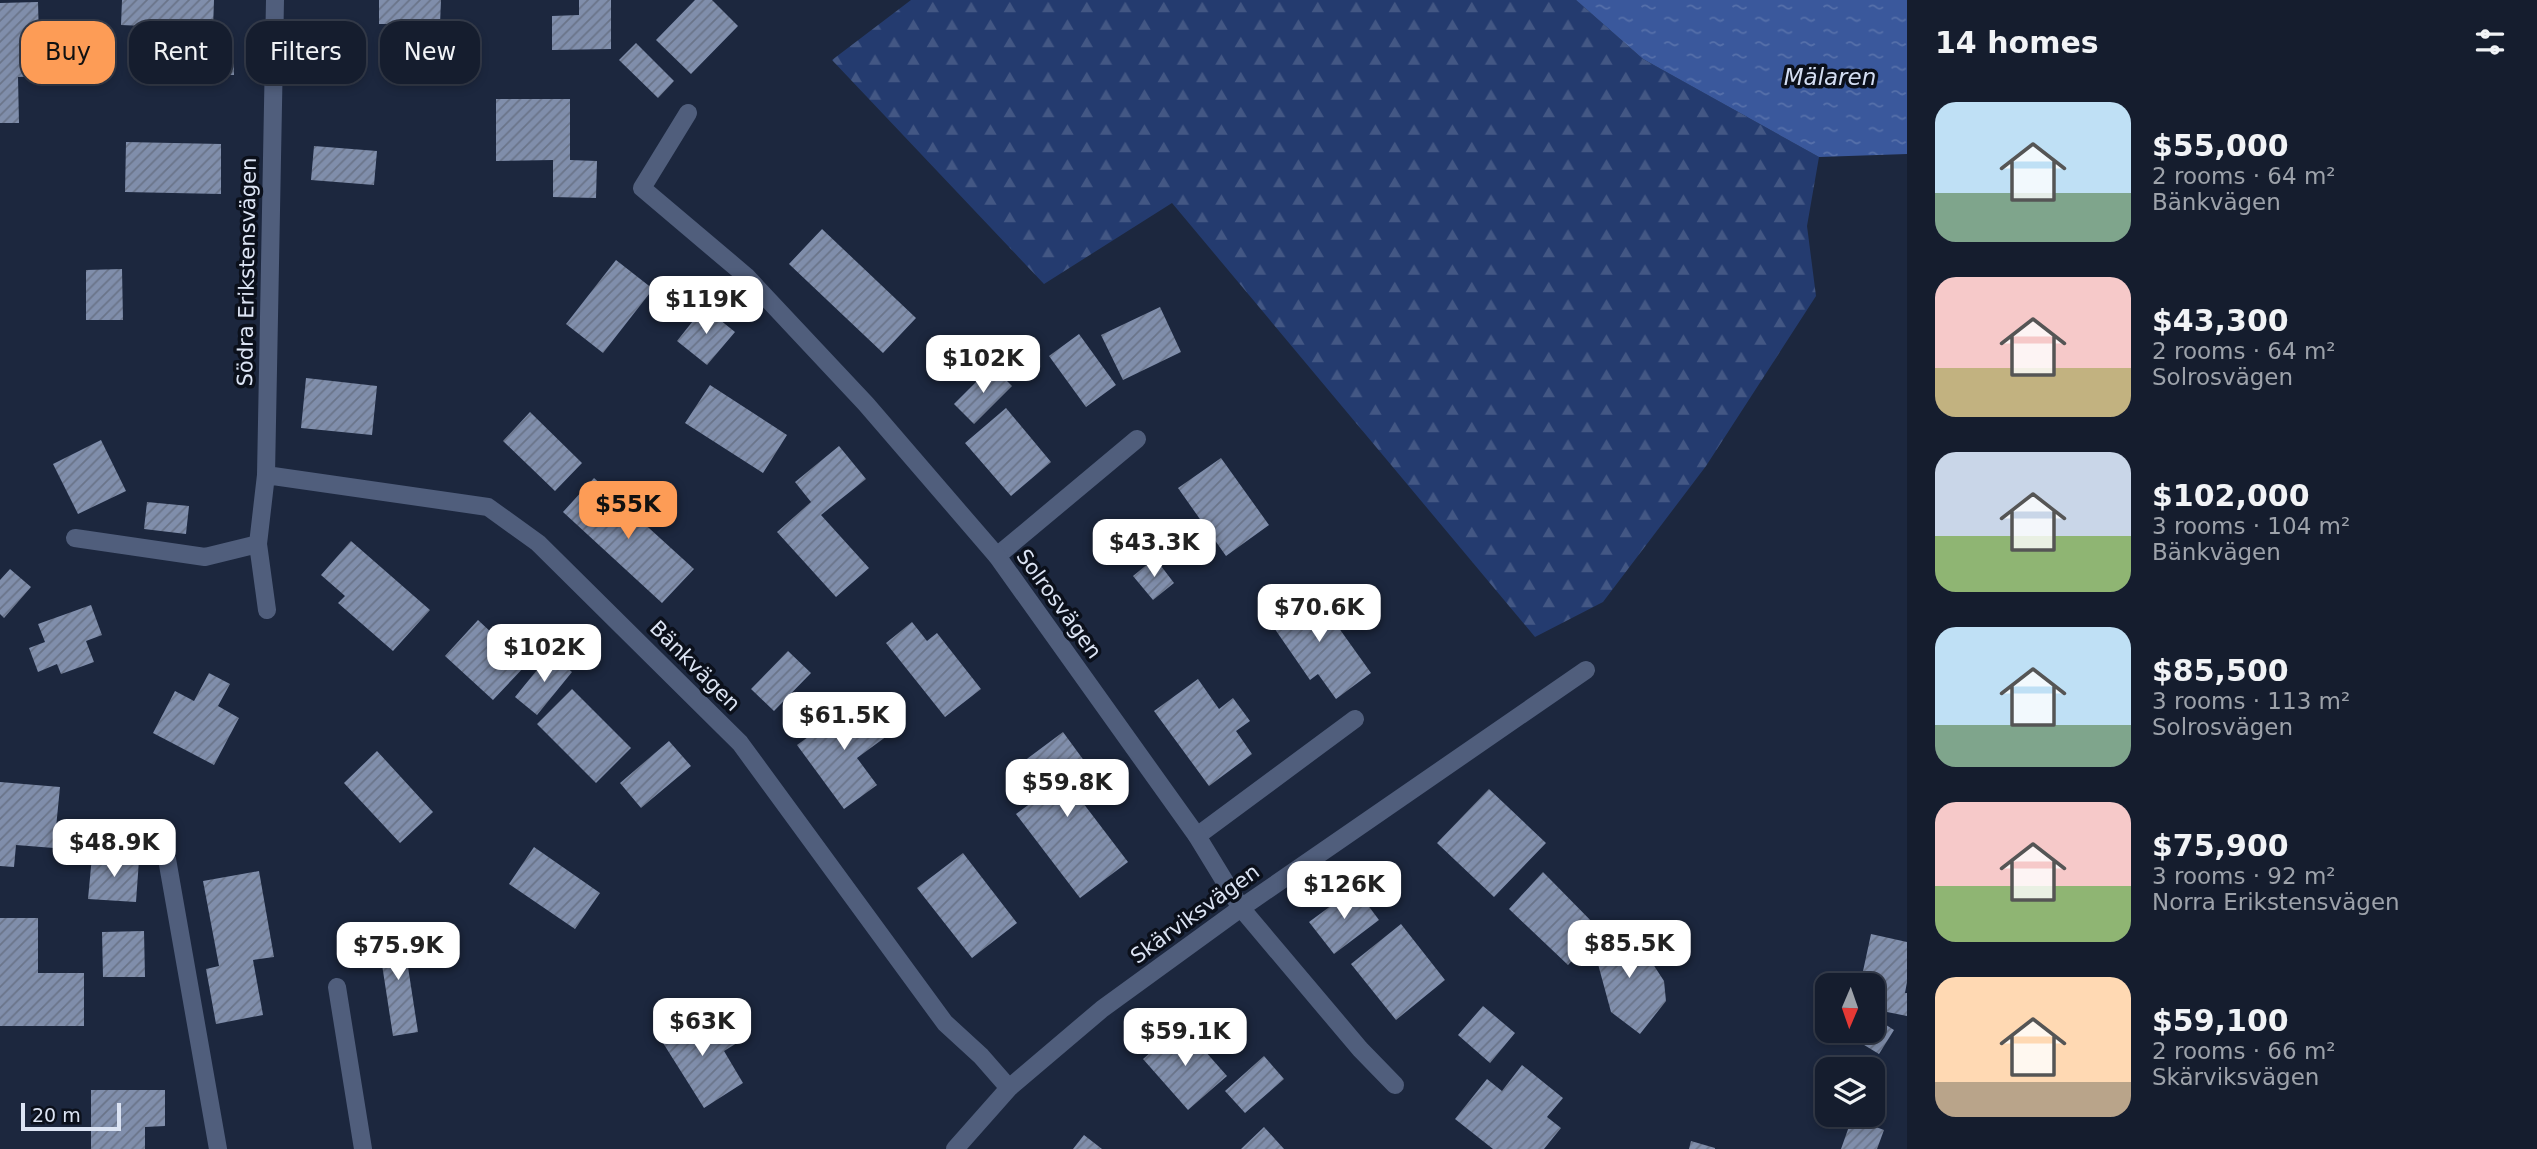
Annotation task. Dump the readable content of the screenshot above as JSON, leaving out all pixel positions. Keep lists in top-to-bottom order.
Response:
{
  "streets": {
    "street": [
      "Södra Erikstensvägen",
      "Solrosvägen",
      "Bänkvägen",
      "Skärviksvägen"
    ]
  },
  "crossings": [
    ["Södra Erikstensvägen", "Bänkvägen"],
    ["Solrosvägen", "Skärviksvägen"],
    ["Bänkvägen", "Skärviksvägen"]
  ],
  "water": ["Mälaren"],
  "scale_bar": "20 m",
  "north": "bottom",
  "page": {
    "heading": "14 homes",
    "chip": [
      "Buy",
      "Rent",
      "Filters",
      "New"
    ],
    "list": [
      {
        "name": "$55,000",
        "note": "2 rooms · 64 m² · Bänkvägen"
      },
      {
        "name": "$43,300",
        "note": "2 rooms · 64 m² · Solrosvägen"
      },
      {
        "name": "$102,000",
        "note": "3 rooms · 104 m² · Bänkvägen"
      },
      {
        "name": "$85,500",
        "note": "3 rooms · 113 m² · Solrosvägen"
      },
      {
        "name": "$75,900",
        "note": "3 rooms · 92 m² · Norra Erikstensvägen"
      },
      {
        "name": "$59,100",
        "note": "2 rooms · 66 m² · Skärviksvägen"
      }
    ],
    "price": [
      "$119K",
      "$102K",
      "$55K",
      "$43.3K",
      "$70.6K",
      "$102K",
      "$61.5K",
      "$59.8K",
      "$48.9K",
      "$126K",
      "$85.5K",
      "$75.9K",
      "$63K",
      "$59.1K"
    ],
    "scale": "20 m"
  }
}
